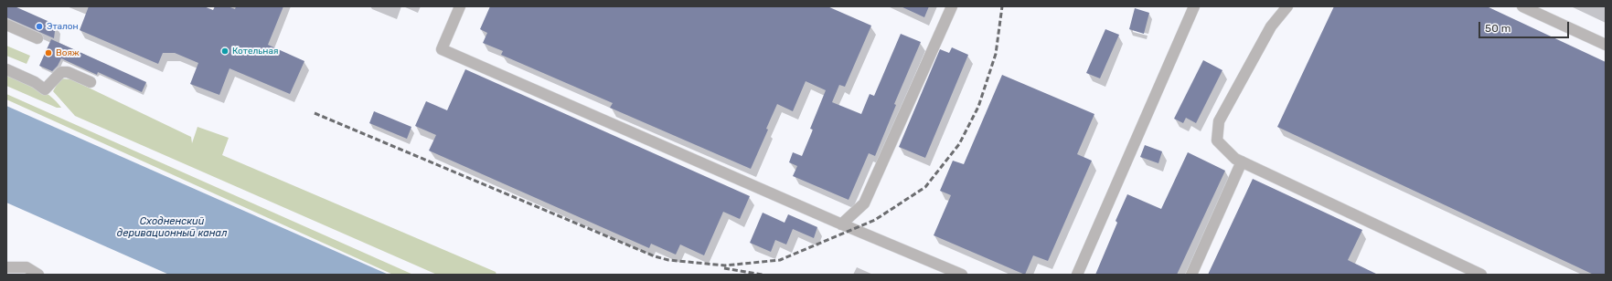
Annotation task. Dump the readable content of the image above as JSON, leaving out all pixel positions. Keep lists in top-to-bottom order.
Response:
{
  "water": ["Сходненский деривационный канал"],
  "places": ["Эталон", "Котельная", "Вояж"],
  "scale_bar": "50 m"
}
